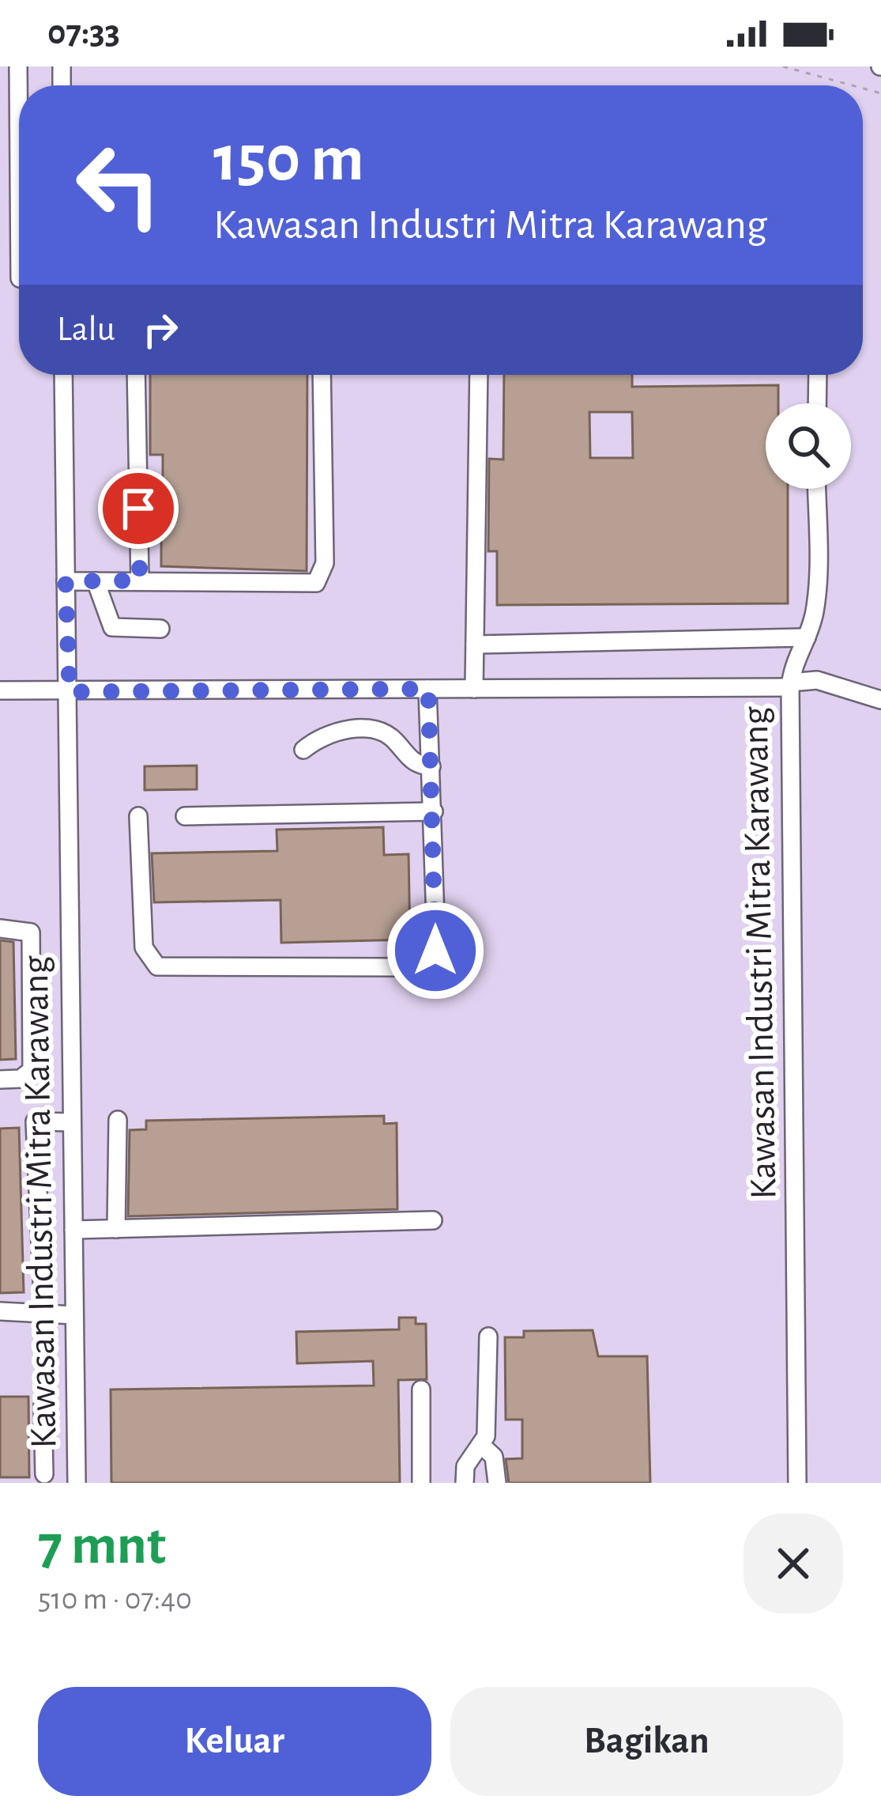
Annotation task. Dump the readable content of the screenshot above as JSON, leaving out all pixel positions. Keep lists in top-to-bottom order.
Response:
{
  "streets": {
    "street": ["Kawasan Industri Mitra Karawang"]
  },
  "page": {
    "status": "07:33",
    "turn": ["150 m", "Kawasan Industri Mitra Karawang"],
    "then": "Lalu",
    "heading": ["7 mnt", "510 m · 07:40"],
    "buttons": ["Keluar", "Bagikan"]
  }
}
